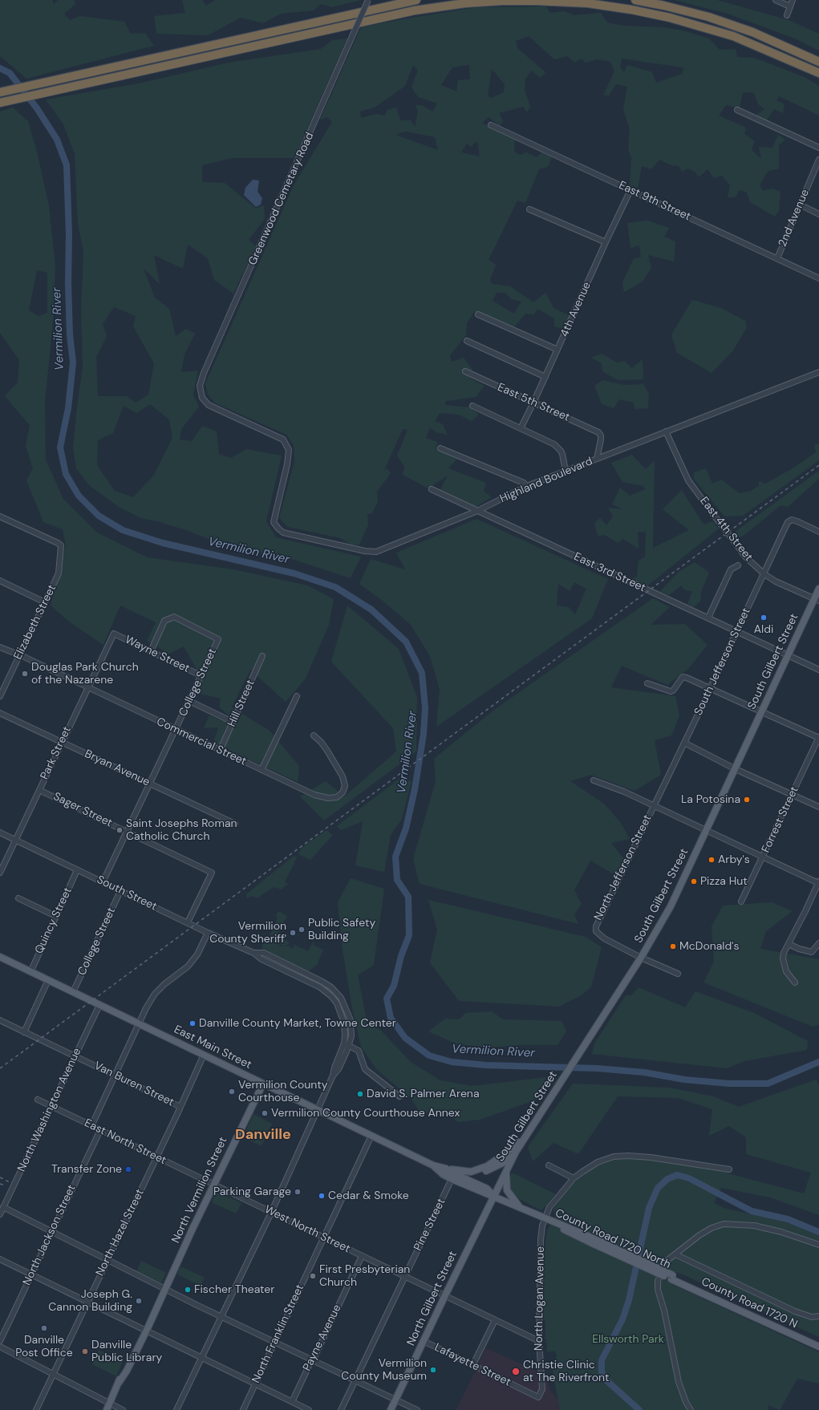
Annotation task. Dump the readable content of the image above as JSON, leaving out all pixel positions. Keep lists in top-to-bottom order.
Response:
{
  "streets": {
    "main road": [
      "South Gilbert Street",
      "East Main Street",
      "North Vermilion Street",
      "County Road 1720 North",
      "North Gilbert Street",
      "County Road 1720 N"
    ],
    "street": [
      "Greenwood Cemetary Road",
      "East 9th Street",
      "2nd Avenue",
      "4th Avenue",
      "East 5th Street",
      "Highland Boulevard",
      "East 4th Street",
      "East 3rd Street",
      "Elizabeth Street",
      "Wayne Street",
      "South Jefferson Street",
      "College Street",
      "Hill Street",
      "Commercial Street",
      "Park Street",
      "Bryan Avenue",
      "Sager Street",
      "Forrest Street",
      "North Jefferson Street",
      "South Street",
      "Quincy Street",
      "Van Buren Street",
      "North Washington Avenue",
      "East North Street",
      "Pine Street",
      "West North Street",
      "North Hazel Street",
      "North Jackson Street",
      "North Logan Avenue",
      "North Franklin Street",
      "Payne Avenue",
      "Lafayette Street"
    ]
  },
  "crossings": [
    ["Greenwood Cemetary Road", "Highland Boulevard"],
    ["East 9th Street", "2nd Avenue"],
    ["East 9th Street", "4th Avenue"],
    ["4th Avenue", "East 5th Street"],
    ["East 5th Street", "Highland Boulevard"],
    ["Highland Boulevard", "East 4th Street"],
    ["Highland Boulevard", "East 3rd Street"],
    ["East 4th Street", "South Jefferson Street"],
    ["East 4th Street", "South Gilbert Street"],
    ["East 3rd Street", "South Jefferson Street"],
    ["East 3rd Street", "South Gilbert Street"],
    ["Elizabeth Street", "Commercial Street"],
    ["Wayne Street", "College Street"],
    ["Wayne Street", "Park Street"],
    ["South Jefferson Street", "North Jefferson Street"],
    ["South Gilbert Street", "North Jefferson Street"],
    ["South Gilbert Street", "East Main Street"],
    ["South Gilbert Street", "County Road 1720 North"],
    ["South Gilbert Street", "North Gilbert Street"],
    ["College Street", "Commercial Street"],
    ["College Street", "Bryan Avenue"],
    ["College Street", "Sager Street"],
    ["College Street", "South Street"],
    ["College Street", "East Main Street"],
    ["Hill Street", "Commercial Street"],
    ["Commercial Street", "Park Street"],
    ["Park Street", "Bryan Avenue"],
    ["Park Street", "Sager Street"],
    ["Park Street", "South Street"],
    ["Sager Street", "South Street"],
    ["South Street", "Quincy Street"],
    ["Quincy Street", "East Main Street"],
    ["East Main Street", "North Washington Avenue"],
    ["East Main Street", "North Vermilion Street"],
    ["East Main Street", "Pine Street"],
    ["East Main Street", "North Hazel Street"],
    ["East Main Street", "County Road 1720 North"],
    ["East Main Street", "North Gilbert Street"],
    ["East Main Street", "North Franklin Street"],
    ["Van Buren Street", "North Washington Avenue"],
    ["Van Buren Street", "North Hazel Street"],
    ["North Washington Avenue", "East North Street"],
    ["East North Street", "North Vermilion Street"],
    ["East North Street", "West North Street"],
    ["East North Street", "North Hazel Street"],
    ["East North Street", "North Jackson Street"],
    ["North Vermilion Street", "West North Street"],
    ["Pine Street", "West North Street"],
    ["West North Street", "North Gilbert Street"],
    ["West North Street", "North Logan Avenue"],
    ["West North Street", "North Franklin Street"],
    ["West North Street", "Payne Avenue"],
    ["County Road 1720 North", "North Gilbert Street"],
    ["County Road 1720 North", "North Logan Avenue"],
    ["County Road 1720 North", "County Road 1720 N"],
    ["North Gilbert Street", "Lafayette Street"],
    ["North Logan Avenue", "Lafayette Street"]
  ],
  "districts": ["Danville"],
  "water": ["Vermilion River"],
  "parks": ["Ellsworth Park"],
  "places": [
    "Aldi",
    "Douglas Park Church of the Nazarene",
    "La Potosina",
    "Saint Josephs Roman Catholic Church",
    "Arby's",
    "Pizza Hut",
    "Public Safety Building",
    "Vermilion County Sheriff'",
    "McDonald's",
    "Danville County Market, Towne Center",
    "Vermilion County Courthouse",
    "David S. Palmer Arena",
    "Vermilion County Courthouse Annex",
    "Transfer Zone",
    "Parking Garage",
    "Cedar & Smoke",
    "First Presbyterian Church",
    "Fischer Theater",
    "Joseph G. Cannon Building",
    "Danville Post Office",
    "Danville Public Library",
    "Vermilion County Museum",
    "Christie Clinic at The Riverfront"
  ]
}
